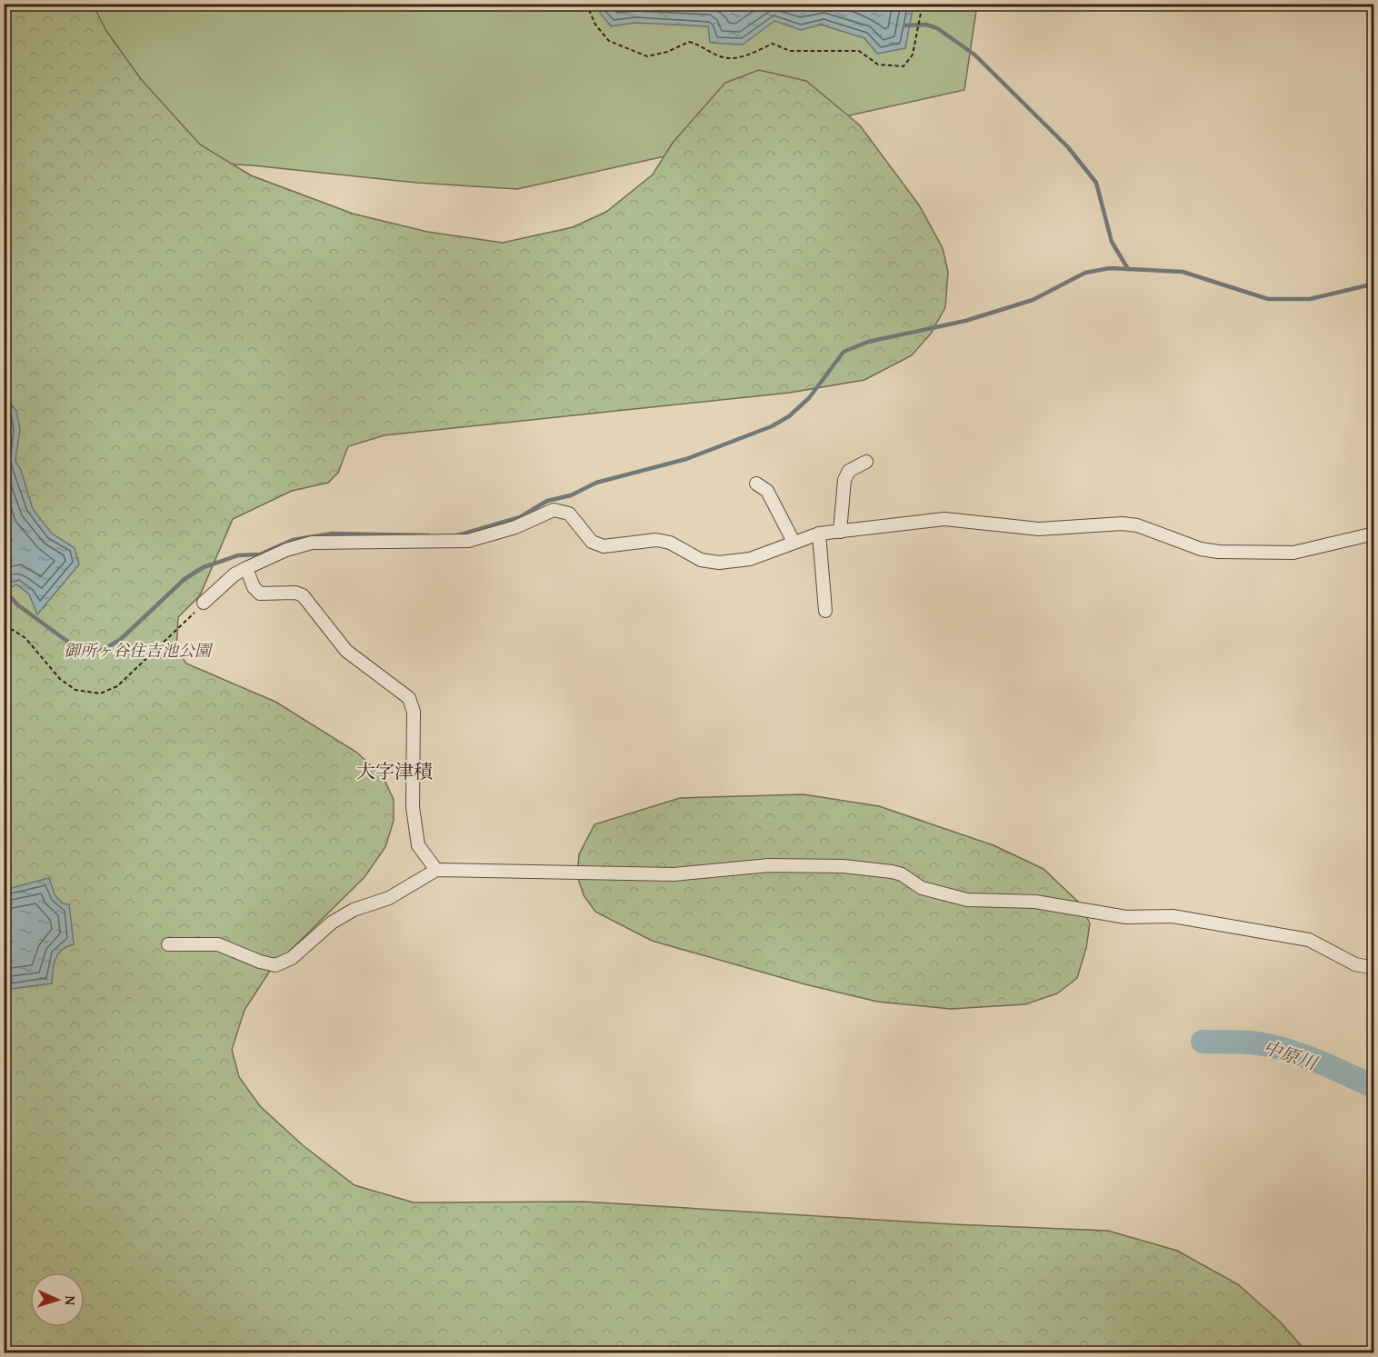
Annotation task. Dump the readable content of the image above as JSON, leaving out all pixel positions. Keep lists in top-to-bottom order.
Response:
{
  "districts": ["大字津積"],
  "water": ["中原川"],
  "parks": ["御所ヶ谷住吉池公園"],
  "north": "right"
}
